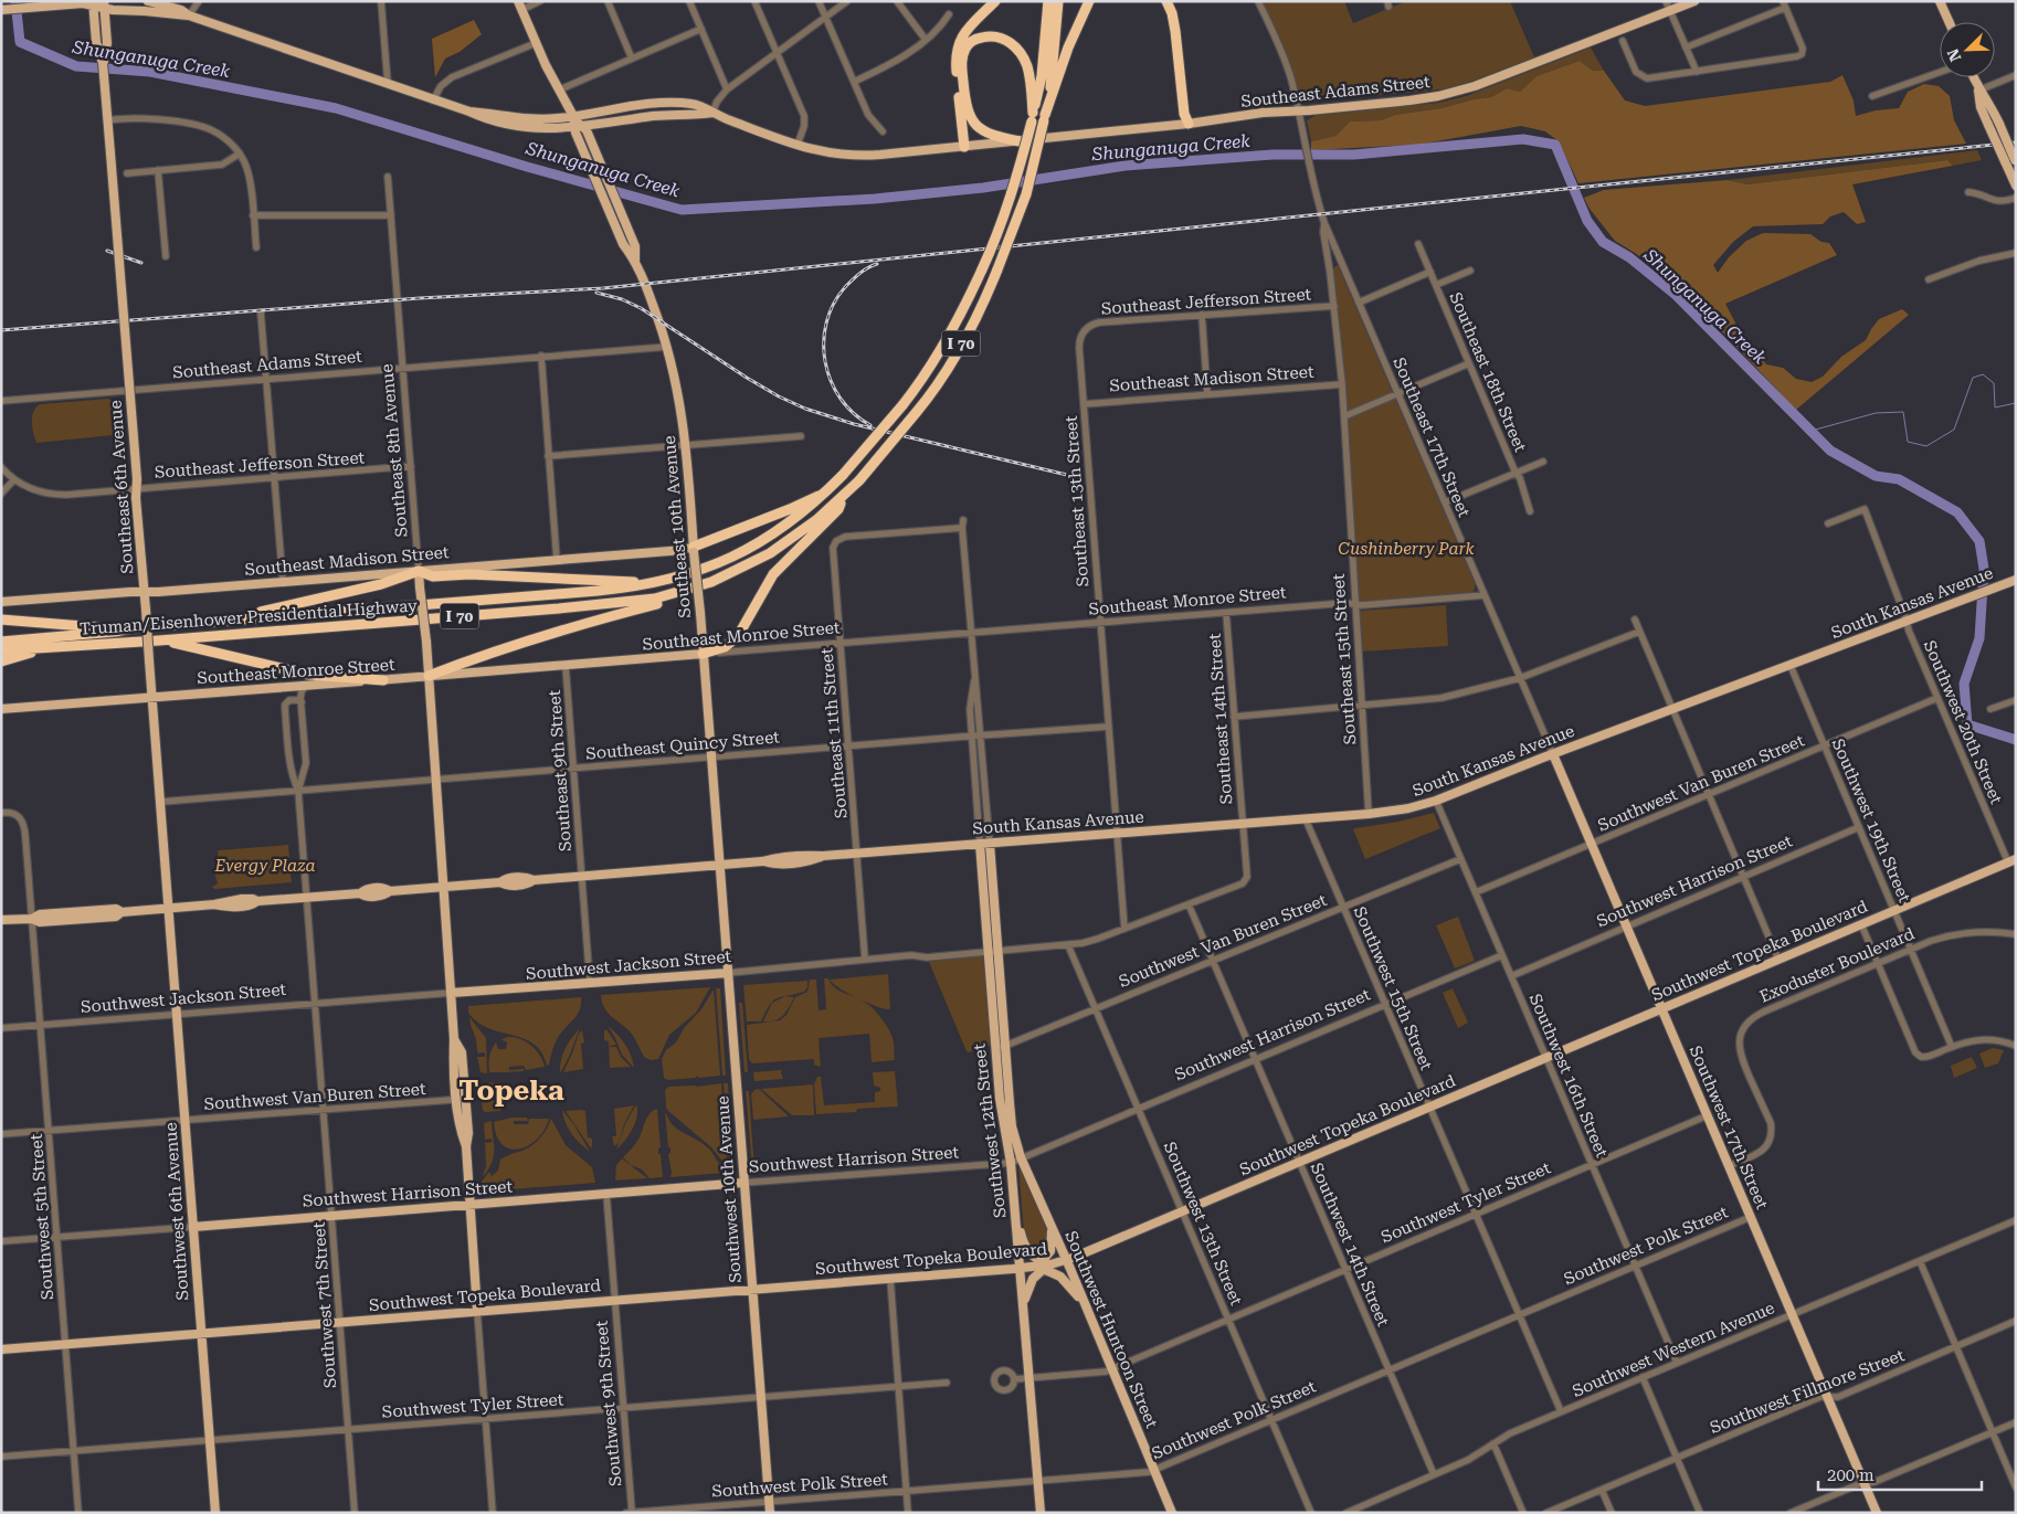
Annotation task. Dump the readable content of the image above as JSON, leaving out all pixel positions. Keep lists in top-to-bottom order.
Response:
{
  "streets": {
    "highway": ["I 70", "Truman/Eisenhower Presidential Highway"],
    "main road": [
      "Southeast Adams Street",
      "Southeast Madison Street",
      "Southeast 8th Avenue",
      "Southeast 6th Avenue",
      "Southeast 10th Avenue",
      "Southeast Monroe Street",
      "South Kansas Avenue",
      "Southwest Harrison Street",
      "Southwest Topeka Boulevard",
      "Southwest Jackson Street",
      "Southwest 17th Street",
      "Southwest 12th Street",
      "Southwest 10th Avenue",
      "Southwest 6th Avenue",
      "Southwest Huntoon Street"
    ],
    "street": [
      "Southeast Jefferson Street",
      "Southeast 18th Street",
      "Southeast 17th Street",
      "Southeast 13th Street",
      "Southeast 15th Street",
      "Southeast 14th Street",
      "Southwest 20th Street",
      "Southeast 11th Street",
      "Southeast Quincy Street",
      "Southeast 9th Street",
      "Southwest Van Buren Street",
      "Southwest 19th Street",
      "Exoduster Boulevard",
      "Southwest 15th Street",
      "Southwest 16th Street",
      "Southwest Tyler Street",
      "Southwest 5th Street",
      "Southwest 13th Street",
      "Southwest 14th Street",
      "Southwest Polk Street",
      "Southwest 7th Street",
      "Southwest Western Avenue",
      "Southwest Fillmore Street",
      "Southwest 9th Street"
    ]
  },
  "crossings": [
    ["Southeast Adams Street", "Southeast 8th Avenue"],
    ["Southeast Adams Street", "Southeast 10th Avenue"],
    ["Southeast Adams Street", "Southeast 15th Street"],
    ["Southeast Jefferson Street", "Southeast 8th Avenue"],
    ["Southeast Jefferson Street", "Southeast 6th Avenue"],
    ["Southeast Jefferson Street", "Southeast 13th Street"],
    ["Southeast Jefferson Street", "Southeast 15th Street"],
    ["Southeast Madison Street", "Southeast 8th Avenue"],
    ["Southeast Madison Street", "Southeast 6th Avenue"],
    ["Southeast Madison Street", "Southeast 13th Street"],
    ["Southeast Madison Street", "Southeast 10th Avenue"],
    ["Southeast Madison Street", "Southeast 15th Street"],
    ["Southeast 17th Street", "Southeast Monroe Street"],
    ["Southeast 17th Street", "South Kansas Avenue"],
    ["Southeast 17th Street", "Southeast 15th Street"],
    ["Southeast 17th Street", "Southwest 17th Street"],
    ["Southeast 8th Avenue", "Southeast Monroe Street"],
    ["Southeast 8th Avenue", "South Kansas Avenue"],
    ["Southeast 8th Avenue", "Southeast Quincy Street"],
    ["Southeast 8th Avenue", "Southwest Van Buren Street"],
    ["Southeast 8th Avenue", "Southwest Harrison Street"],
    ["Southeast 8th Avenue", "Southwest Topeka Boulevard"],
    ["Southeast 8th Avenue", "Southwest Jackson Street"],
    ["Southeast 6th Avenue", "Southeast Monroe Street"],
    ["Southeast 6th Avenue", "South Kansas Avenue"],
    ["Southeast 6th Avenue", "Southeast Quincy Street"],
    ["Southeast 6th Avenue", "Southwest 6th Avenue"],
    ["Southeast 13th Street", "Southeast Monroe Street"],
    ["Southeast 13th Street", "South Kansas Avenue"],
    ["Southeast 13th Street", "Southeast Quincy Street"],
    ["Southeast 10th Avenue", "Southeast Monroe Street"],
    ["Southeast 10th Avenue", "South Kansas Avenue"],
    ["Southeast 10th Avenue", "Southeast Quincy Street"],
    ["Southeast 10th Avenue", "Southwest 10th Avenue"],
    ["Southeast Monroe Street", "Southeast 15th Street"],
    ["Southeast Monroe Street", "Southeast 14th Street"],
    ["Southeast Monroe Street", "Southeast 11th Street"],
    ["Southeast Monroe Street", "Southeast 9th Street"],
    ["South Kansas Avenue", "Southeast 15th Street"],
    ["South Kansas Avenue", "Southeast 14th Street"],
    ["South Kansas Avenue", "Southwest 20th Street"],
    ["South Kansas Avenue", "Southeast 11th Street"],
    ["South Kansas Avenue", "Southeast 9th Street"],
    ["South Kansas Avenue", "Southwest 19th Street"],
    ["South Kansas Avenue", "Southwest Jackson Street"],
    ["South Kansas Avenue", "Southwest 15th Street"],
    ["South Kansas Avenue", "Southwest 16th Street"],
    ["South Kansas Avenue", "Southwest 17th Street"],
    ["South Kansas Avenue", "Southwest 12th Street"],
    ["South Kansas Avenue", "Southwest 10th Avenue"],
    ["South Kansas Avenue", "Southwest 6th Avenue"],
    ["South Kansas Avenue", "Southwest 5th Street"],
    ["South Kansas Avenue", "Southwest 7th Street"],
    ["Southeast 14th Street", "Southwest Jackson Street"],
    ["Southwest 20th Street", "Southwest Van Buren Street"],
    ["Southwest 20th Street", "Southwest Topeka Boulevard"],
    ["Southeast 11th Street", "Southeast Quincy Street"],
    ["Southeast 11th Street", "Southwest Jackson Street"],
    ["Southeast Quincy Street", "Southeast 9th Street"],
    ["Southeast Quincy Street", "Southwest 7th Street"],
    ["Southwest Van Buren Street", "Southwest 19th Street"],
    ["Southwest Van Buren Street", "Southwest 15th Street"],
    ["Southwest Van Buren Street", "Southwest 16th Street"],
    ["Southwest Van Buren Street", "Southwest 17th Street"],
    ["Southwest Van Buren Street", "Southwest 12th Street"],
    ["Southwest Van Buren Street", "Southwest 6th Avenue"],
    ["Southwest Van Buren Street", "Southwest 5th Street"],
    ["Southwest Van Buren Street", "Southwest 13th Street"],
    ["Southwest Van Buren Street", "Southwest 14th Street"],
    ["Southwest Van Buren Street", "Southwest 7th Street"],
    ["Southwest 19th Street", "Southwest Harrison Street"],
    ["Southwest 19th Street", "Southwest Topeka Boulevard"],
    ["Southwest 19th Street", "Exoduster Boulevard"],
    ["Southwest Harrison Street", "Southwest 15th Street"],
    ["Southwest Harrison Street", "Southwest 16th Street"],
    ["Southwest Harrison Street", "Southwest 17th Street"],
    ["Southwest Harrison Street", "Southwest 12th Street"],
    ["Southwest Harrison Street", "Southwest 10th Avenue"],
    ["Southwest Harrison Street", "Southwest 6th Avenue"],
    ["Southwest Harrison Street", "Southwest 5th Street"],
    ["Southwest Harrison Street", "Southwest 13th Street"],
    ["Southwest Harrison Street", "Southwest 14th Street"],
    ["Southwest Harrison Street", "Southwest 7th Street"],
    ["Southwest Harrison Street", "Southwest Huntoon Street"],
    ["Southwest Harrison Street", "Southwest 9th Street"],
    ["Southwest Topeka Boulevard", "Southwest 15th Street"],
    ["Southwest Topeka Boulevard", "Southwest 16th Street"],
    ["Southwest Topeka Boulevard", "Southwest 17th Street"],
    ["Southwest Topeka Boulevard", "Southwest 12th Street"],
    ["Southwest Topeka Boulevard", "Southwest 10th Avenue"],
    ["Southwest Topeka Boulevard", "Southwest 6th Avenue"],
    ["Southwest Topeka Boulevard", "Southwest 5th Street"],
    ["Southwest Topeka Boulevard", "Southwest 13th Street"],
    ["Southwest Topeka Boulevard", "Southwest 14th Street"],
    ["Southwest Topeka Boulevard", "Southwest 7th Street"],
    ["Southwest Topeka Boulevard", "Southwest Huntoon Street"],
    ["Southwest Topeka Boulevard", "Southwest 9th Street"],
    ["Southwest Jackson Street", "Southwest 12th Street"],
    ["Southwest Jackson Street", "Southwest 10th Avenue"],
    ["Southwest Jackson Street", "Southwest 6th Avenue"],
    ["Southwest Jackson Street", "Southwest 5th Street"],
    ["Southwest Jackson Street", "Southwest 13th Street"],
    ["Southwest Jackson Street", "Southwest 14th Street"],
    ["Southwest Jackson Street", "Southwest 7th Street"],
    ["Exoduster Boulevard", "Southwest 17th Street"],
    ["Southwest 15th Street", "Southwest Tyler Street"],
    ["Southwest 15th Street", "Southwest Polk Street"],
    ["Southwest 15th Street", "Southwest Western Avenue"],
    ["Southwest 16th Street", "Southwest Tyler Street"],
    ["Southwest 16th Street", "Southwest Polk Street"],
    ["Southwest 16th Street", "Southwest Western Avenue"],
    ["Southwest 17th Street", "Southwest Tyler Street"],
    ["Southwest 17th Street", "Southwest Polk Street"],
    ["Southwest 17th Street", "Southwest Western Avenue"],
    ["Southwest 17th Street", "Southwest Fillmore Street"],
    ["Southwest 12th Street", "Southwest Tyler Street"],
    ["Southwest 12th Street", "Southwest Polk Street"],
    ["Southwest 12th Street", "Southwest Huntoon Street"],
    ["Southwest 10th Avenue", "Southwest Tyler Street"],
    ["Southwest 10th Avenue", "Southwest Polk Street"],
    ["Southwest Tyler Street", "Southwest 6th Avenue"],
    ["Southwest Tyler Street", "Southwest 5th Street"],
    ["Southwest Tyler Street", "Southwest 13th Street"],
    ["Southwest Tyler Street", "Southwest 14th Street"],
    ["Southwest Tyler Street", "Southwest 7th Street"],
    ["Southwest Tyler Street", "Southwest Huntoon Street"],
    ["Southwest Tyler Street", "Southwest 9th Street"],
    ["Southwest 13th Street", "Southwest Polk Street"],
    ["Southwest 14th Street", "Southwest Polk Street"],
    ["Southwest 14th Street", "Southwest Western Avenue"],
    ["Southwest Polk Street", "Southwest Huntoon Street"],
    ["Southwest Polk Street", "Southwest 9th Street"]
  ],
  "districts": ["Topeka"],
  "water": ["Shunganuga Creek"],
  "parks": ["Cushinberry Park", "Evergy Plaza"],
  "scale_bar": "200 m",
  "north": "bottom left"
}
